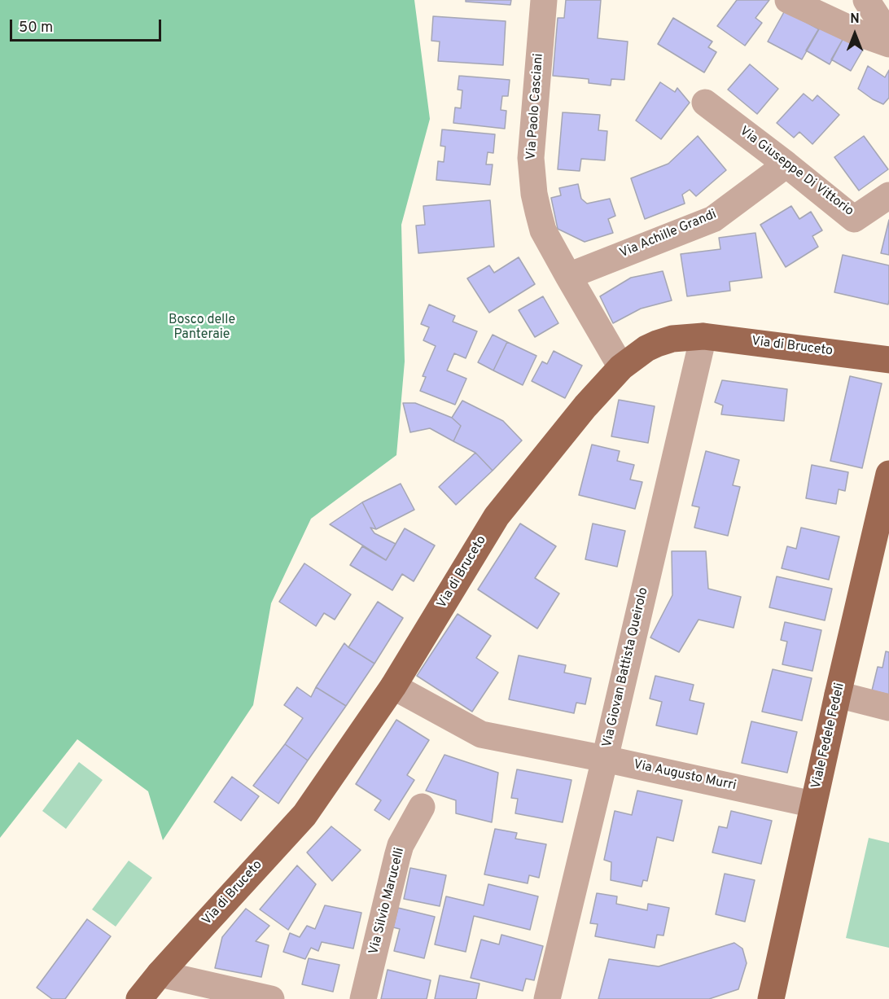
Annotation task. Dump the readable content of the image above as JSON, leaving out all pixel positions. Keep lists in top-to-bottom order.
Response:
{
  "streets": {
    "main road": ["Via di Bruceto", "Viale Fedele Fedeli"],
    "street": [
      "Via Paolo Casciani",
      "Via Giuseppe Di Vittorio",
      "Via Achille Grandi",
      "Via Giovan Battista Queirolo",
      "Via Augusto Murri",
      "Via Silvio Marucelli"
    ]
  },
  "crossings": [
    ["Via Paolo Casciani", "Via Achille Grandi"],
    ["Via Paolo Casciani", "Via di Bruceto"],
    ["Via Giuseppe Di Vittorio", "Via Achille Grandi"],
    ["Via di Bruceto", "Via Giovan Battista Queirolo"],
    ["Via di Bruceto", "Via Augusto Murri"],
    ["Via Giovan Battista Queirolo", "Via Augusto Murri"],
    ["Viale Fedele Fedeli", "Via Augusto Murri"]
  ],
  "parks": ["Bosco delle Panteraie"],
  "scale_bar": "50 m",
  "north": "top"
}
